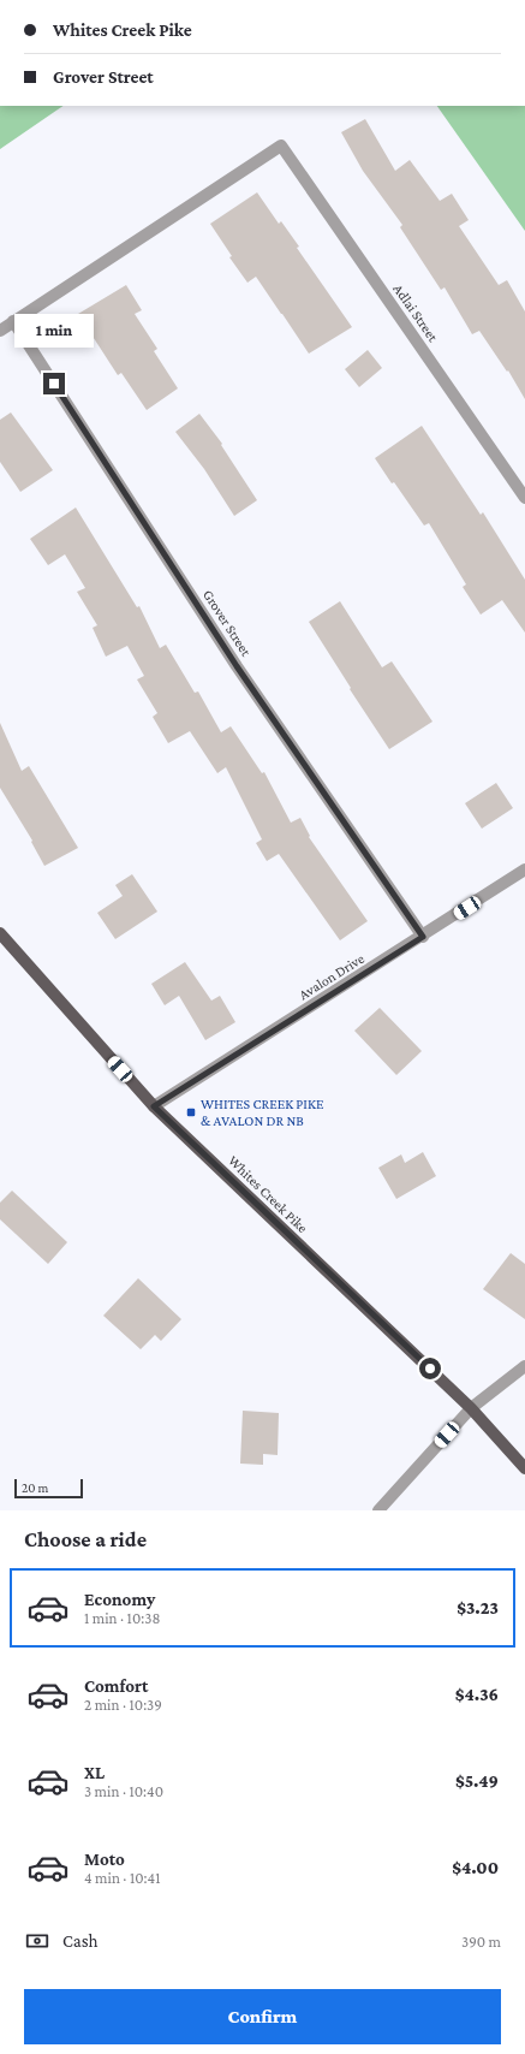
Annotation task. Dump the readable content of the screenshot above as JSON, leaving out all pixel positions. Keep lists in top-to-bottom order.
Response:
{
  "streets": {
    "main road": ["Whites Creek Pike"],
    "street": ["Adlai Street", "Grover Street", "Avalon Drive"]
  },
  "crossings": [
    ["Adlai Street", "Grover Street"],
    ["Grover Street", "Avalon Drive"],
    ["Avalon Drive", "Whites Creek Pike"]
  ],
  "places": {
    "transit": ["WHITES CREEK PIKE & AVALON DR NB"]
  },
  "scale_bar": "20 m",
  "page": {
    "banner": ["Whites Creek Pike", "Grover Street"],
    "bubble": "1 min",
    "scale": "20 m",
    "heading": "Choose a ride",
    "list": [
      {
        "name": "Economy",
        "note": "1 min · 10:38",
        "value": "$3.23"
      },
      {
        "name": "Comfort",
        "note": "2 min · 10:39",
        "value": "$4.36"
      },
      {
        "name": "XL",
        "note": "3 min · 10:40",
        "value": "$5.49"
      },
      {
        "name": "Moto",
        "note": "4 min · 10:41",
        "value": "$4.00"
      }
    ],
    "pay": ["Cash", "390 m"],
    "buttons": "Confirm"
  }
}
